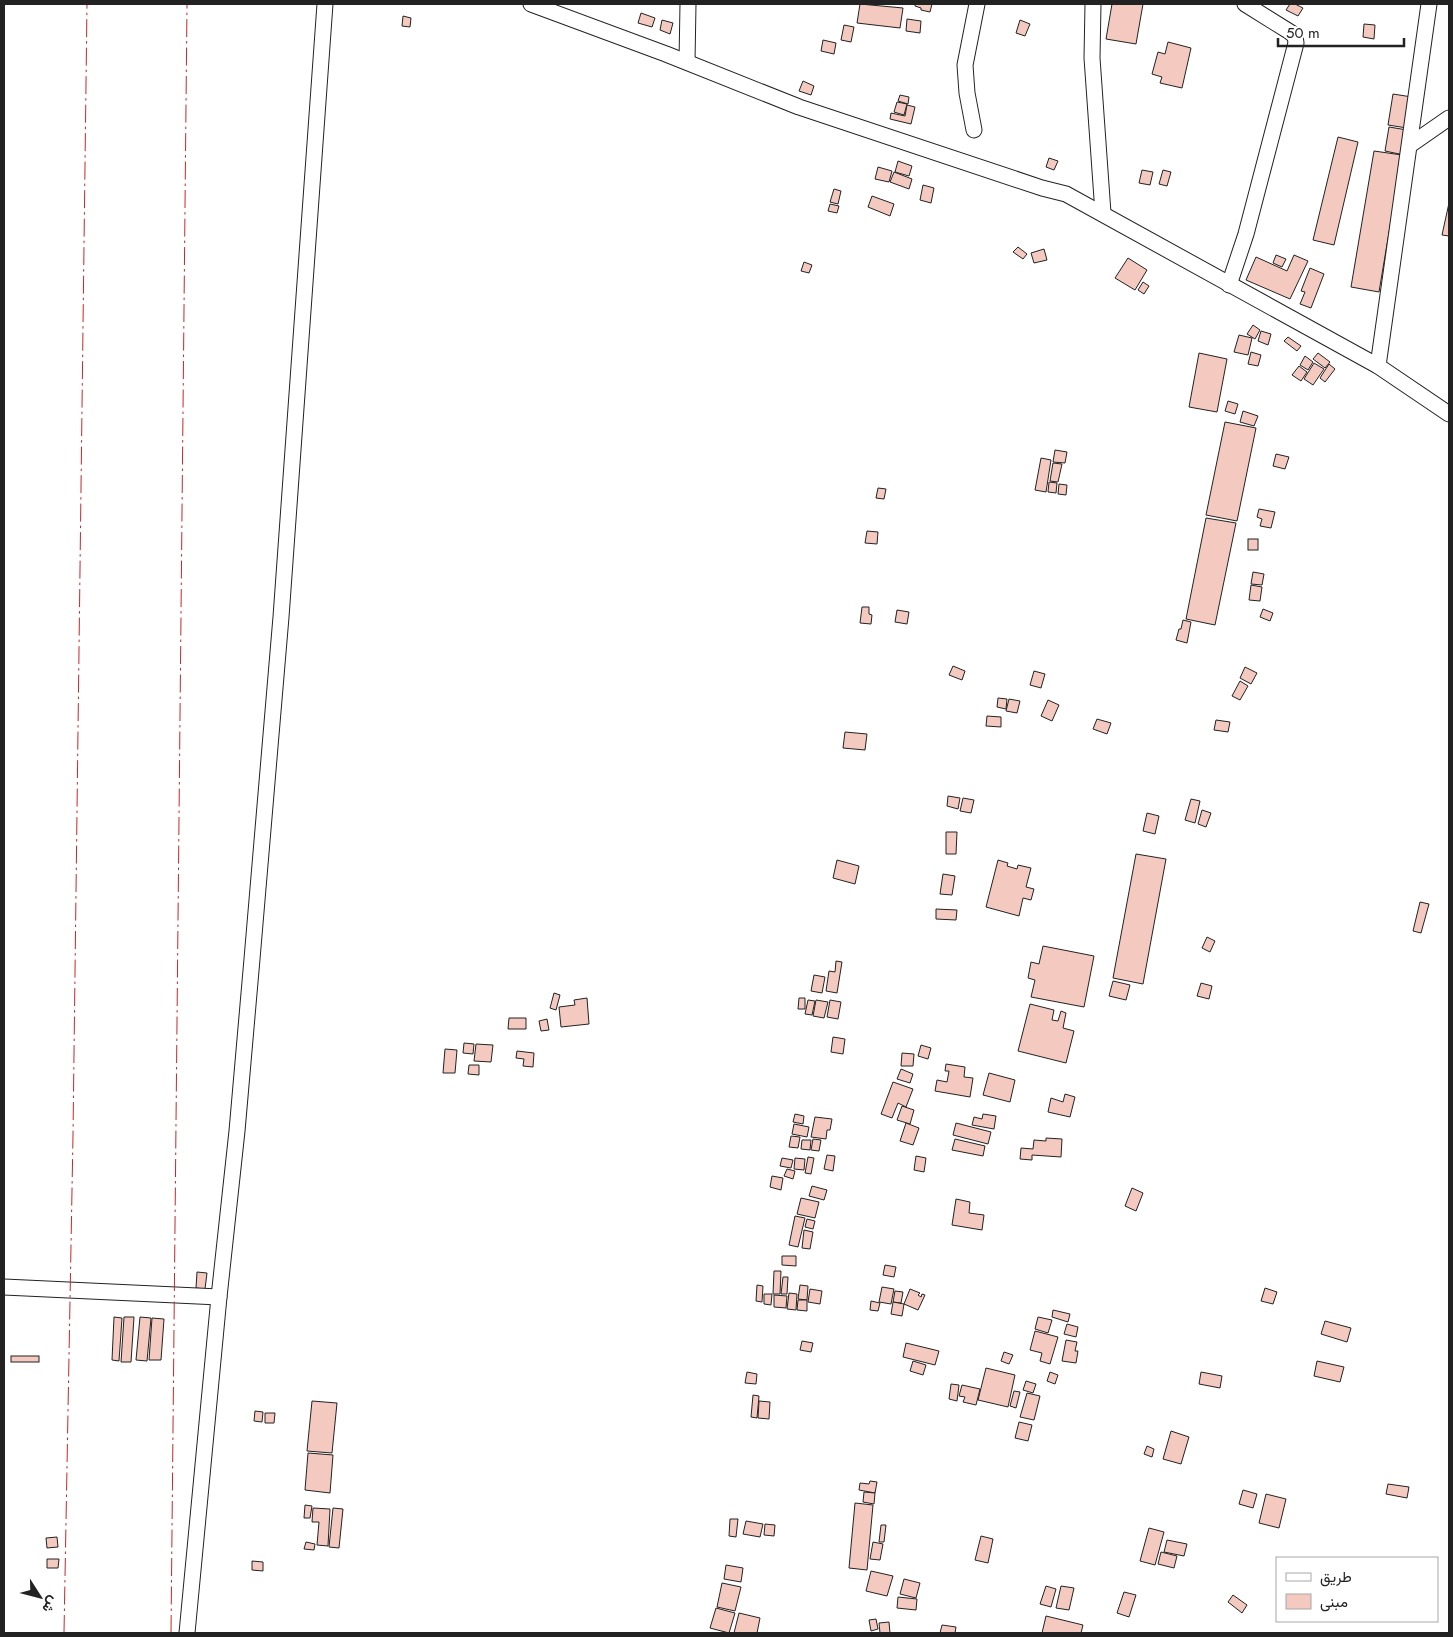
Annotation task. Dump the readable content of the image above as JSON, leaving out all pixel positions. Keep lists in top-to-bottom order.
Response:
{
  "legend": ["طريق", "مبنى"],
  "scale_bar": "50 m",
  "north": "bottom right"
}
